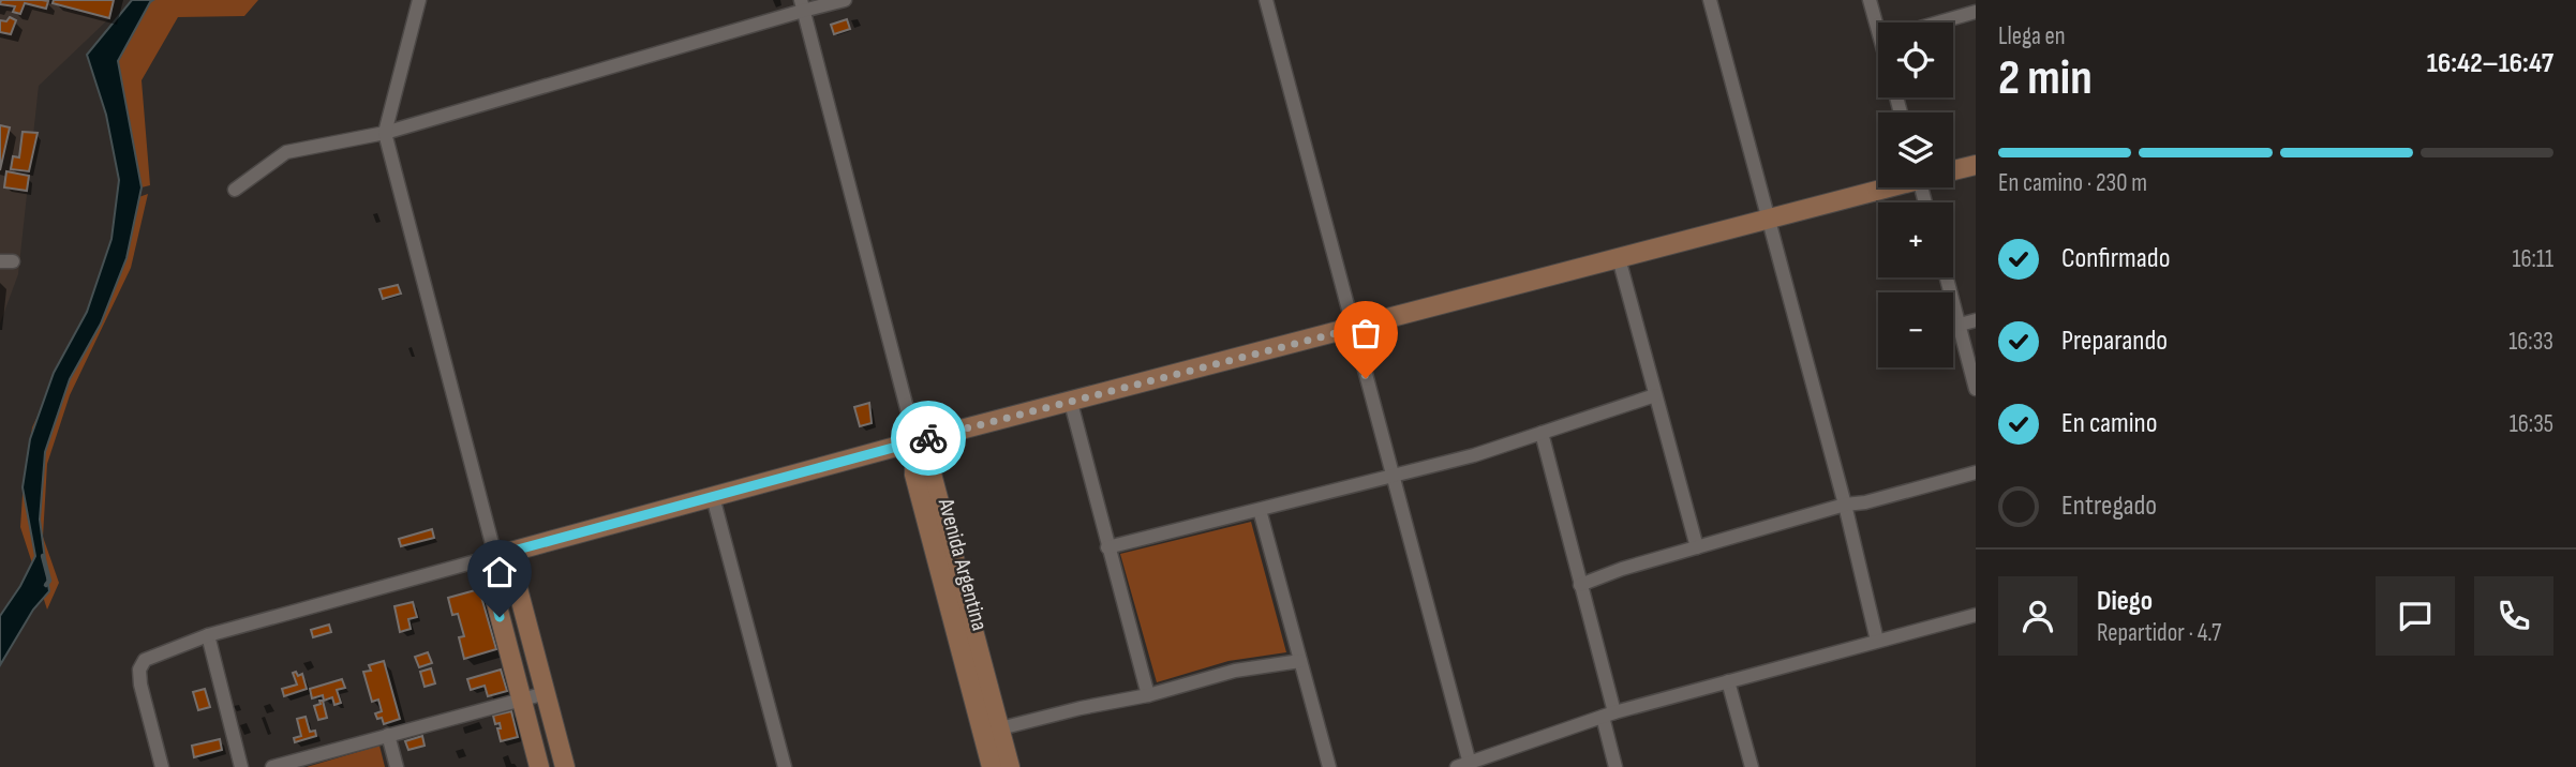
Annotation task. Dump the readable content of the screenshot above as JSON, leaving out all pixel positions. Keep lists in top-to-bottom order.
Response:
{
  "streets": {
    "street": ["Avenida Argentina"]
  },
  "page": {
    "heading": ["2 min", "Llega en", "16:42–16:47"],
    "panel": ["Diego", "Repartidor · 4.7"],
    "map_buttons": ["+", "−"],
    "bar": "En camino · 230 m",
    "list": [
      ["Confirmado", "16:11"],
      ["Preparando", "16:33"],
      ["En camino", "16:35"],
      "Entregado"
    ]
  }
}
